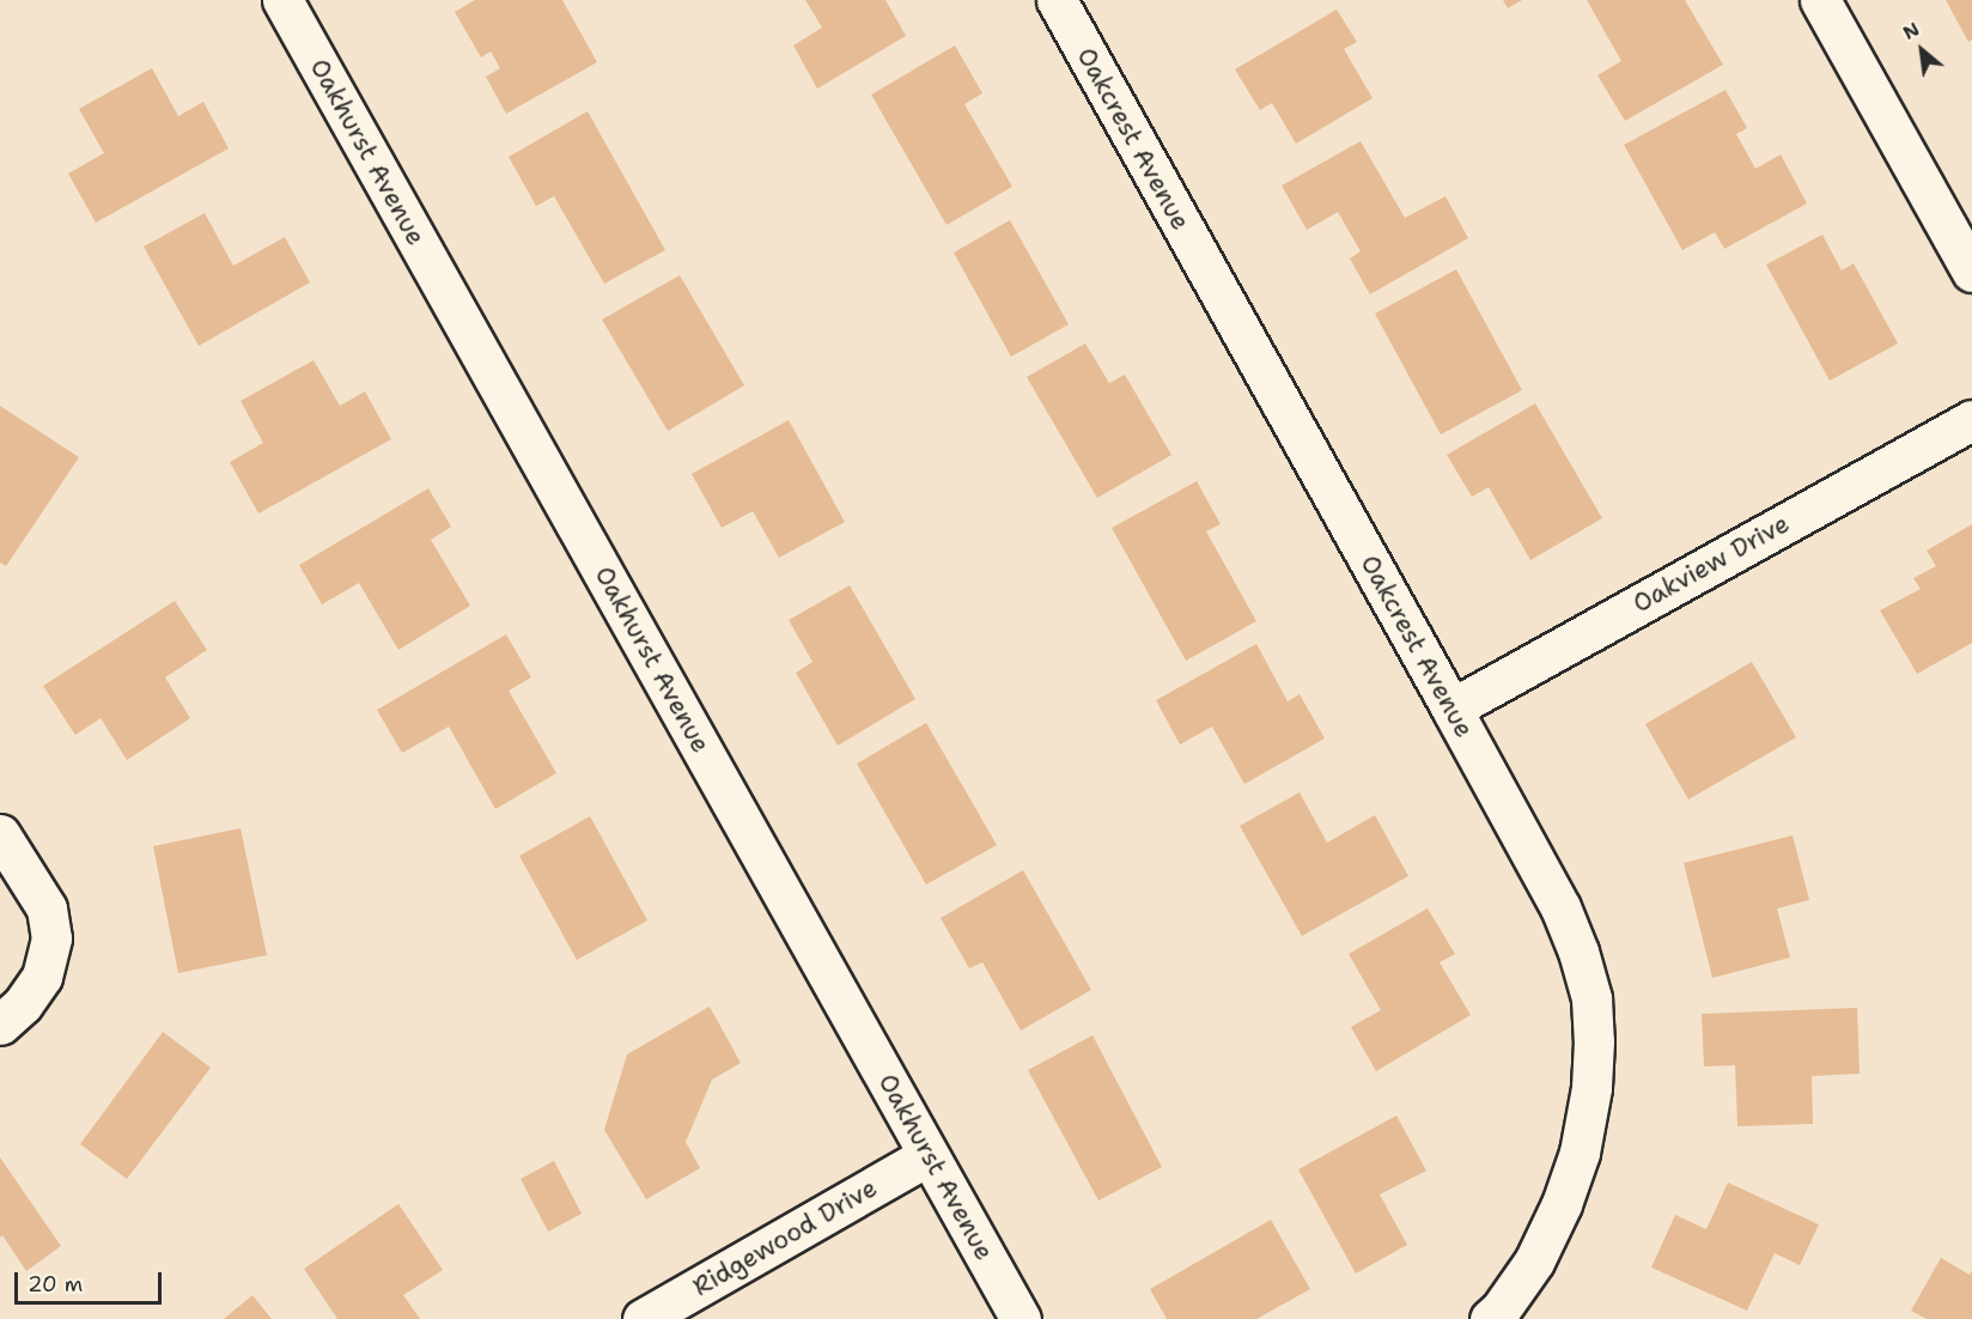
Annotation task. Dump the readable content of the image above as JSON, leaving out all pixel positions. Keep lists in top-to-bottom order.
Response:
{
  "streets": {
    "street": [
      "Oakcrest Avenue",
      "Oakhurst Avenue",
      "Oakview Drive",
      "Ridgewood Drive"
    ]
  },
  "crossings": [
    ["Oakcrest Avenue", "Oakview Drive"],
    ["Oakhurst Avenue", "Ridgewood Drive"]
  ],
  "scale_bar": "20 m",
  "north": "top left"
}
